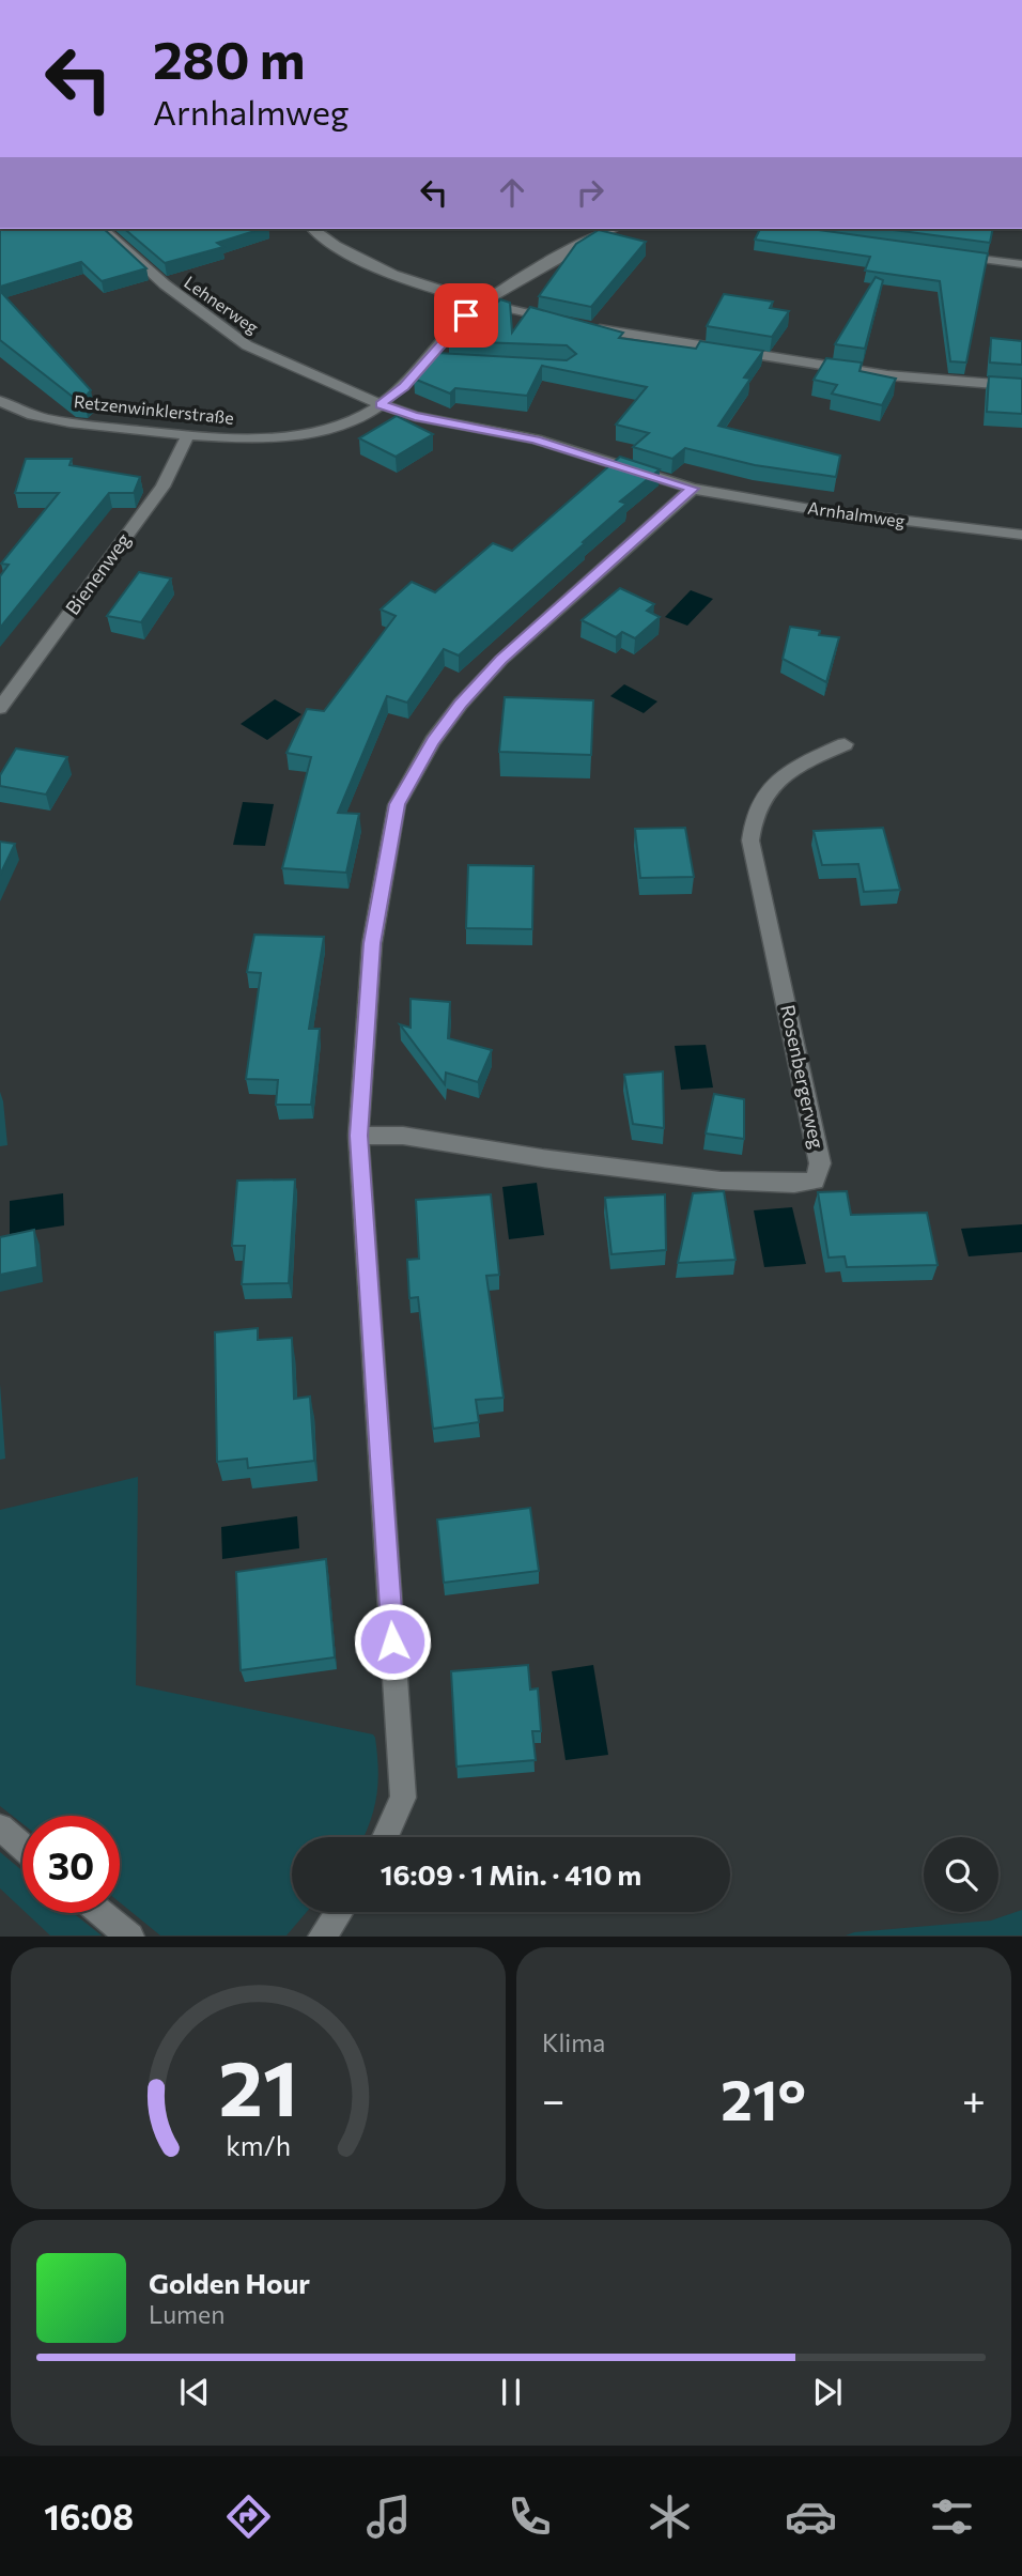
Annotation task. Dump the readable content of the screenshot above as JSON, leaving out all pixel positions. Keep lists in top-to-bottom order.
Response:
{
  "streets": {
    "street": [
      "Lehnerweg",
      "Retzenwinklerstraße",
      "Arnhalmweg",
      "Bienenweg",
      "Rosenbergerweg"
    ]
  },
  "crossings": [
    ["Lehnerweg", "Retzenwinklerstraße"],
    ["Lehnerweg", "Arnhalmweg"],
    ["Retzenwinklerstraße", "Arnhalmweg"],
    ["Retzenwinklerstraße", "Bienenweg"]
  ],
  "page": {
    "turn": ["280 m", "Arnhalmweg"],
    "limit": "30",
    "trip": "16:09 · 1 Min. · 410 m",
    "tile": "Klima",
    "heat": ["−", "21°", "+"],
    "song": ["Golden Hour", "Lumen"],
    "tabs": "16:08",
    "gauge": ["21", "km/h"]
  }
}
